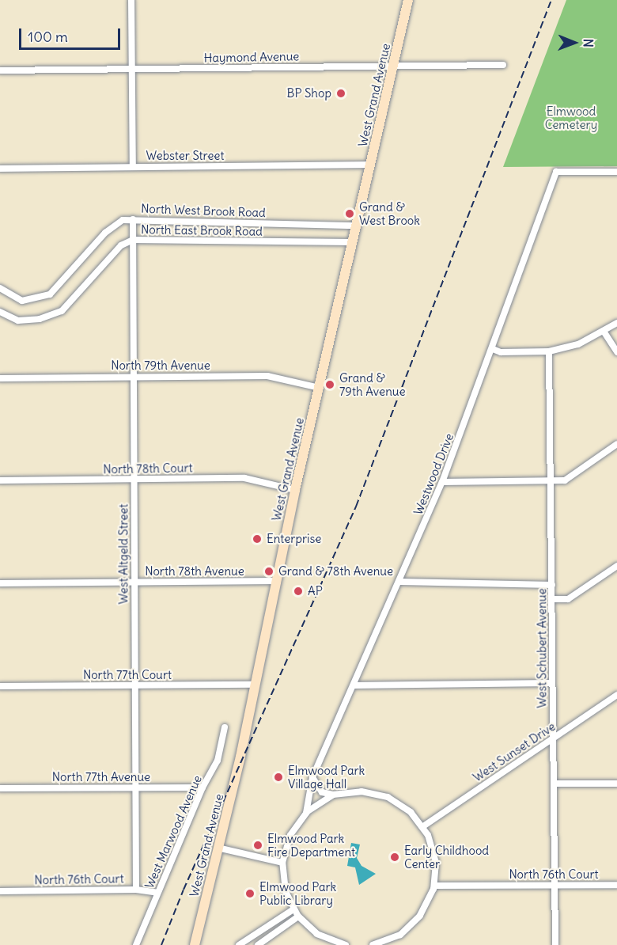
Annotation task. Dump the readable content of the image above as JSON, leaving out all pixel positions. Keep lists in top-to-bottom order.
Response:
{
  "streets": {
    "main road": ["West Grand Avenue"],
    "street": [
      "Haymond Avenue",
      "Webster Street",
      "North West Brook Road",
      "North East Brook Road",
      "North 79th Avenue",
      "North 78th Court",
      "Westwood Drive",
      "West Altgeld Street",
      "North 78th Avenue",
      "West Schubert Avenue",
      "North 77th Court",
      "West Sunset Drive",
      "North 77th Avenue",
      "West Marwood Avenue",
      "North 76th Court"
    ]
  },
  "crossings": [
    ["Haymond Avenue", "West Grand Avenue"],
    ["West Grand Avenue", "Webster Street"],
    ["West Grand Avenue", "North West Brook Road"],
    ["West Grand Avenue", "North East Brook Road"],
    ["West Grand Avenue", "North 79th Avenue"],
    ["West Grand Avenue", "North 78th Court"],
    ["West Grand Avenue", "North 78th Avenue"],
    ["West Grand Avenue", "North 77th Court"],
    ["North West Brook Road", "West Altgeld Street"],
    ["North East Brook Road", "West Altgeld Street"],
    ["North 79th Avenue", "West Altgeld Street"],
    ["North 78th Court", "West Altgeld Street"],
    ["West Altgeld Street", "North 78th Avenue"],
    ["West Altgeld Street", "North 77th Court"],
    ["West Altgeld Street", "North 77th Avenue"],
    ["West Altgeld Street", "North 76th Court"],
    ["West Schubert Avenue", "West Sunset Drive"],
    ["West Schubert Avenue", "North 76th Court"],
    ["North 77th Avenue", "West Marwood Avenue"],
    ["West Marwood Avenue", "North 76th Court"]
  ],
  "parks": ["Elmwood Cemetery"],
  "places": [
    "BP Shop",
    "Grand & West Brook",
    "Grand & 79th Avenue",
    "Enterprise",
    "Grand & 78th Avenue",
    "AP",
    "Elmwood Park Village Hall",
    "Elmwood Park Fire Department",
    "Early Childhood Center",
    "Elmwood Park Public Library"
  ],
  "scale_bar": "100 m",
  "north": "right"
}
